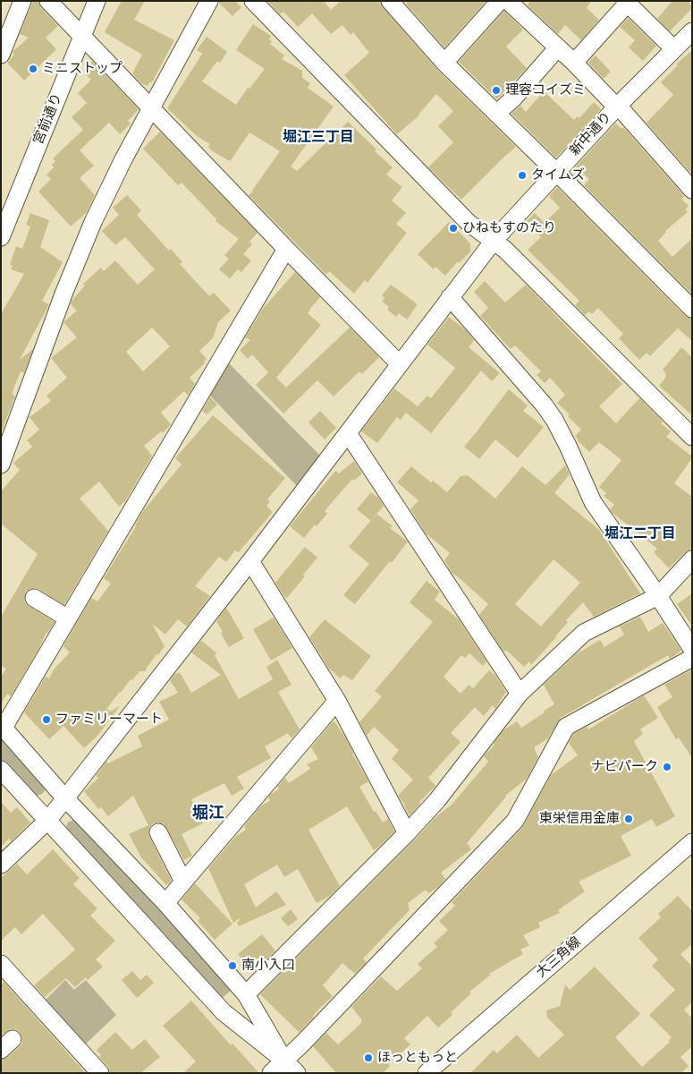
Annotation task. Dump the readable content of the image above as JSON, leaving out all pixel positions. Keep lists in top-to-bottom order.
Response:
{
  "streets": {
    "street": ["宮前通り", "新中通り", "大三角線"]
  },
  "districts": ["堀江三丁目", "堀江二丁目", "堀江"],
  "places": [
    "ミニストップ",
    "理容コイズミ",
    "タイムズ",
    "ひねもすのたり",
    "ファミリーマート",
    "ナビパーク",
    "東栄信用金庫",
    "南小入口",
    "ほっともっと"
  ]
}
